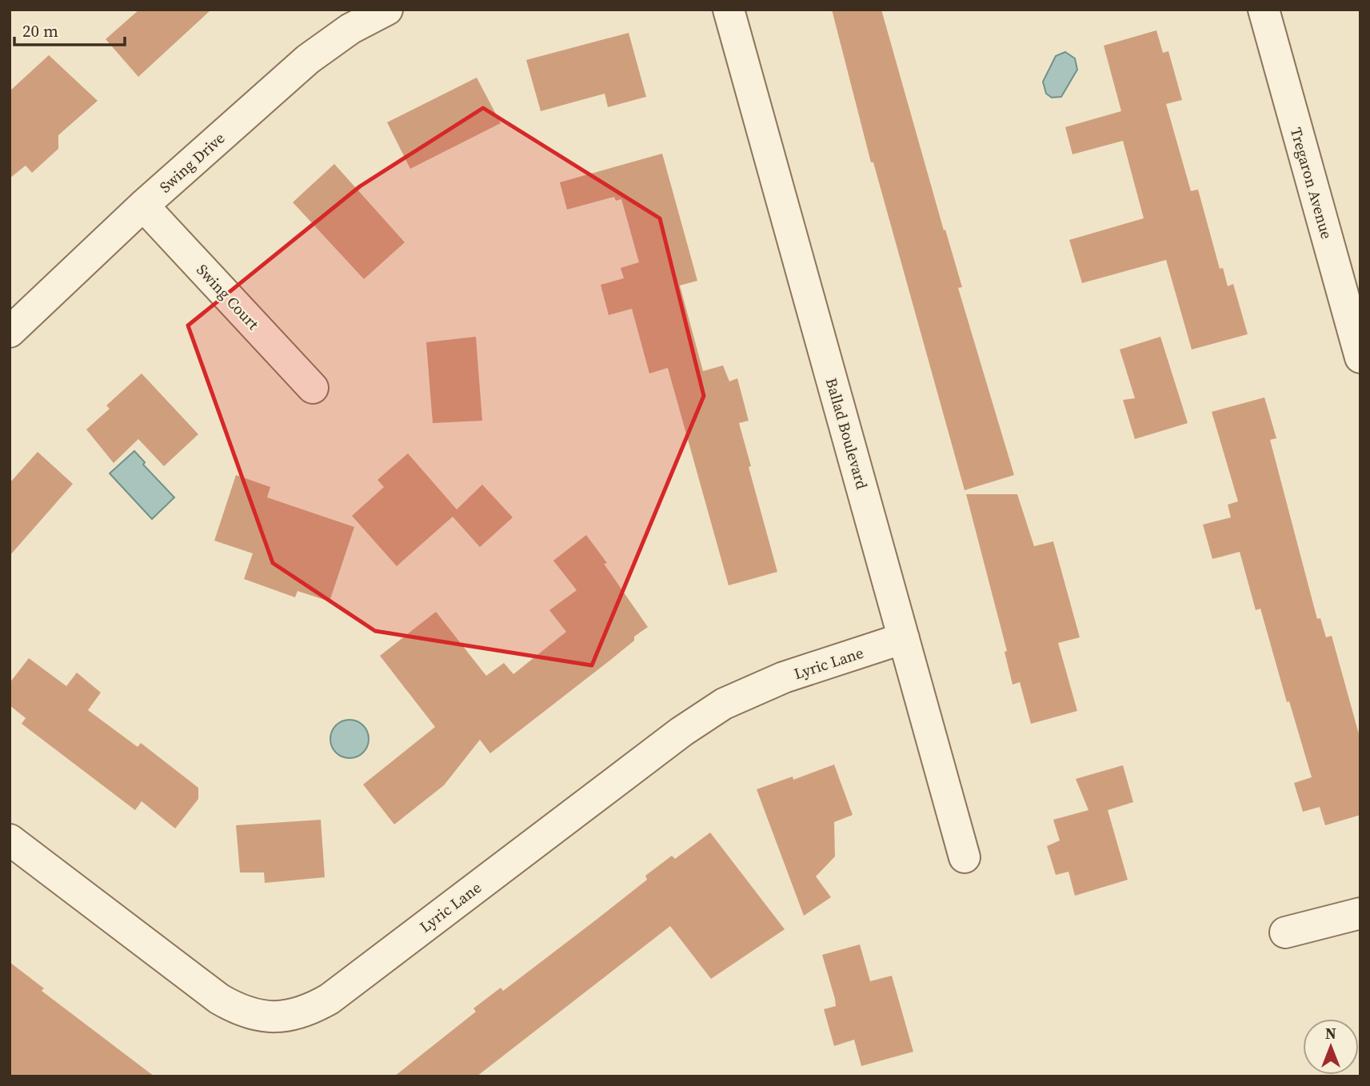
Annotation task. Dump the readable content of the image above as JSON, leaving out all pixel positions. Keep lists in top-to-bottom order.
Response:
{
  "streets": {
    "street": [
      "Swing Drive",
      "Tregaron Avenue",
      "Swing Court",
      "Ballad Boulevard",
      "Lyric Lane"
    ]
  },
  "crossings": [
    ["Swing Drive", "Swing Court"],
    ["Ballad Boulevard", "Lyric Lane"]
  ],
  "scale_bar": "20 m",
  "north": "top"
}
